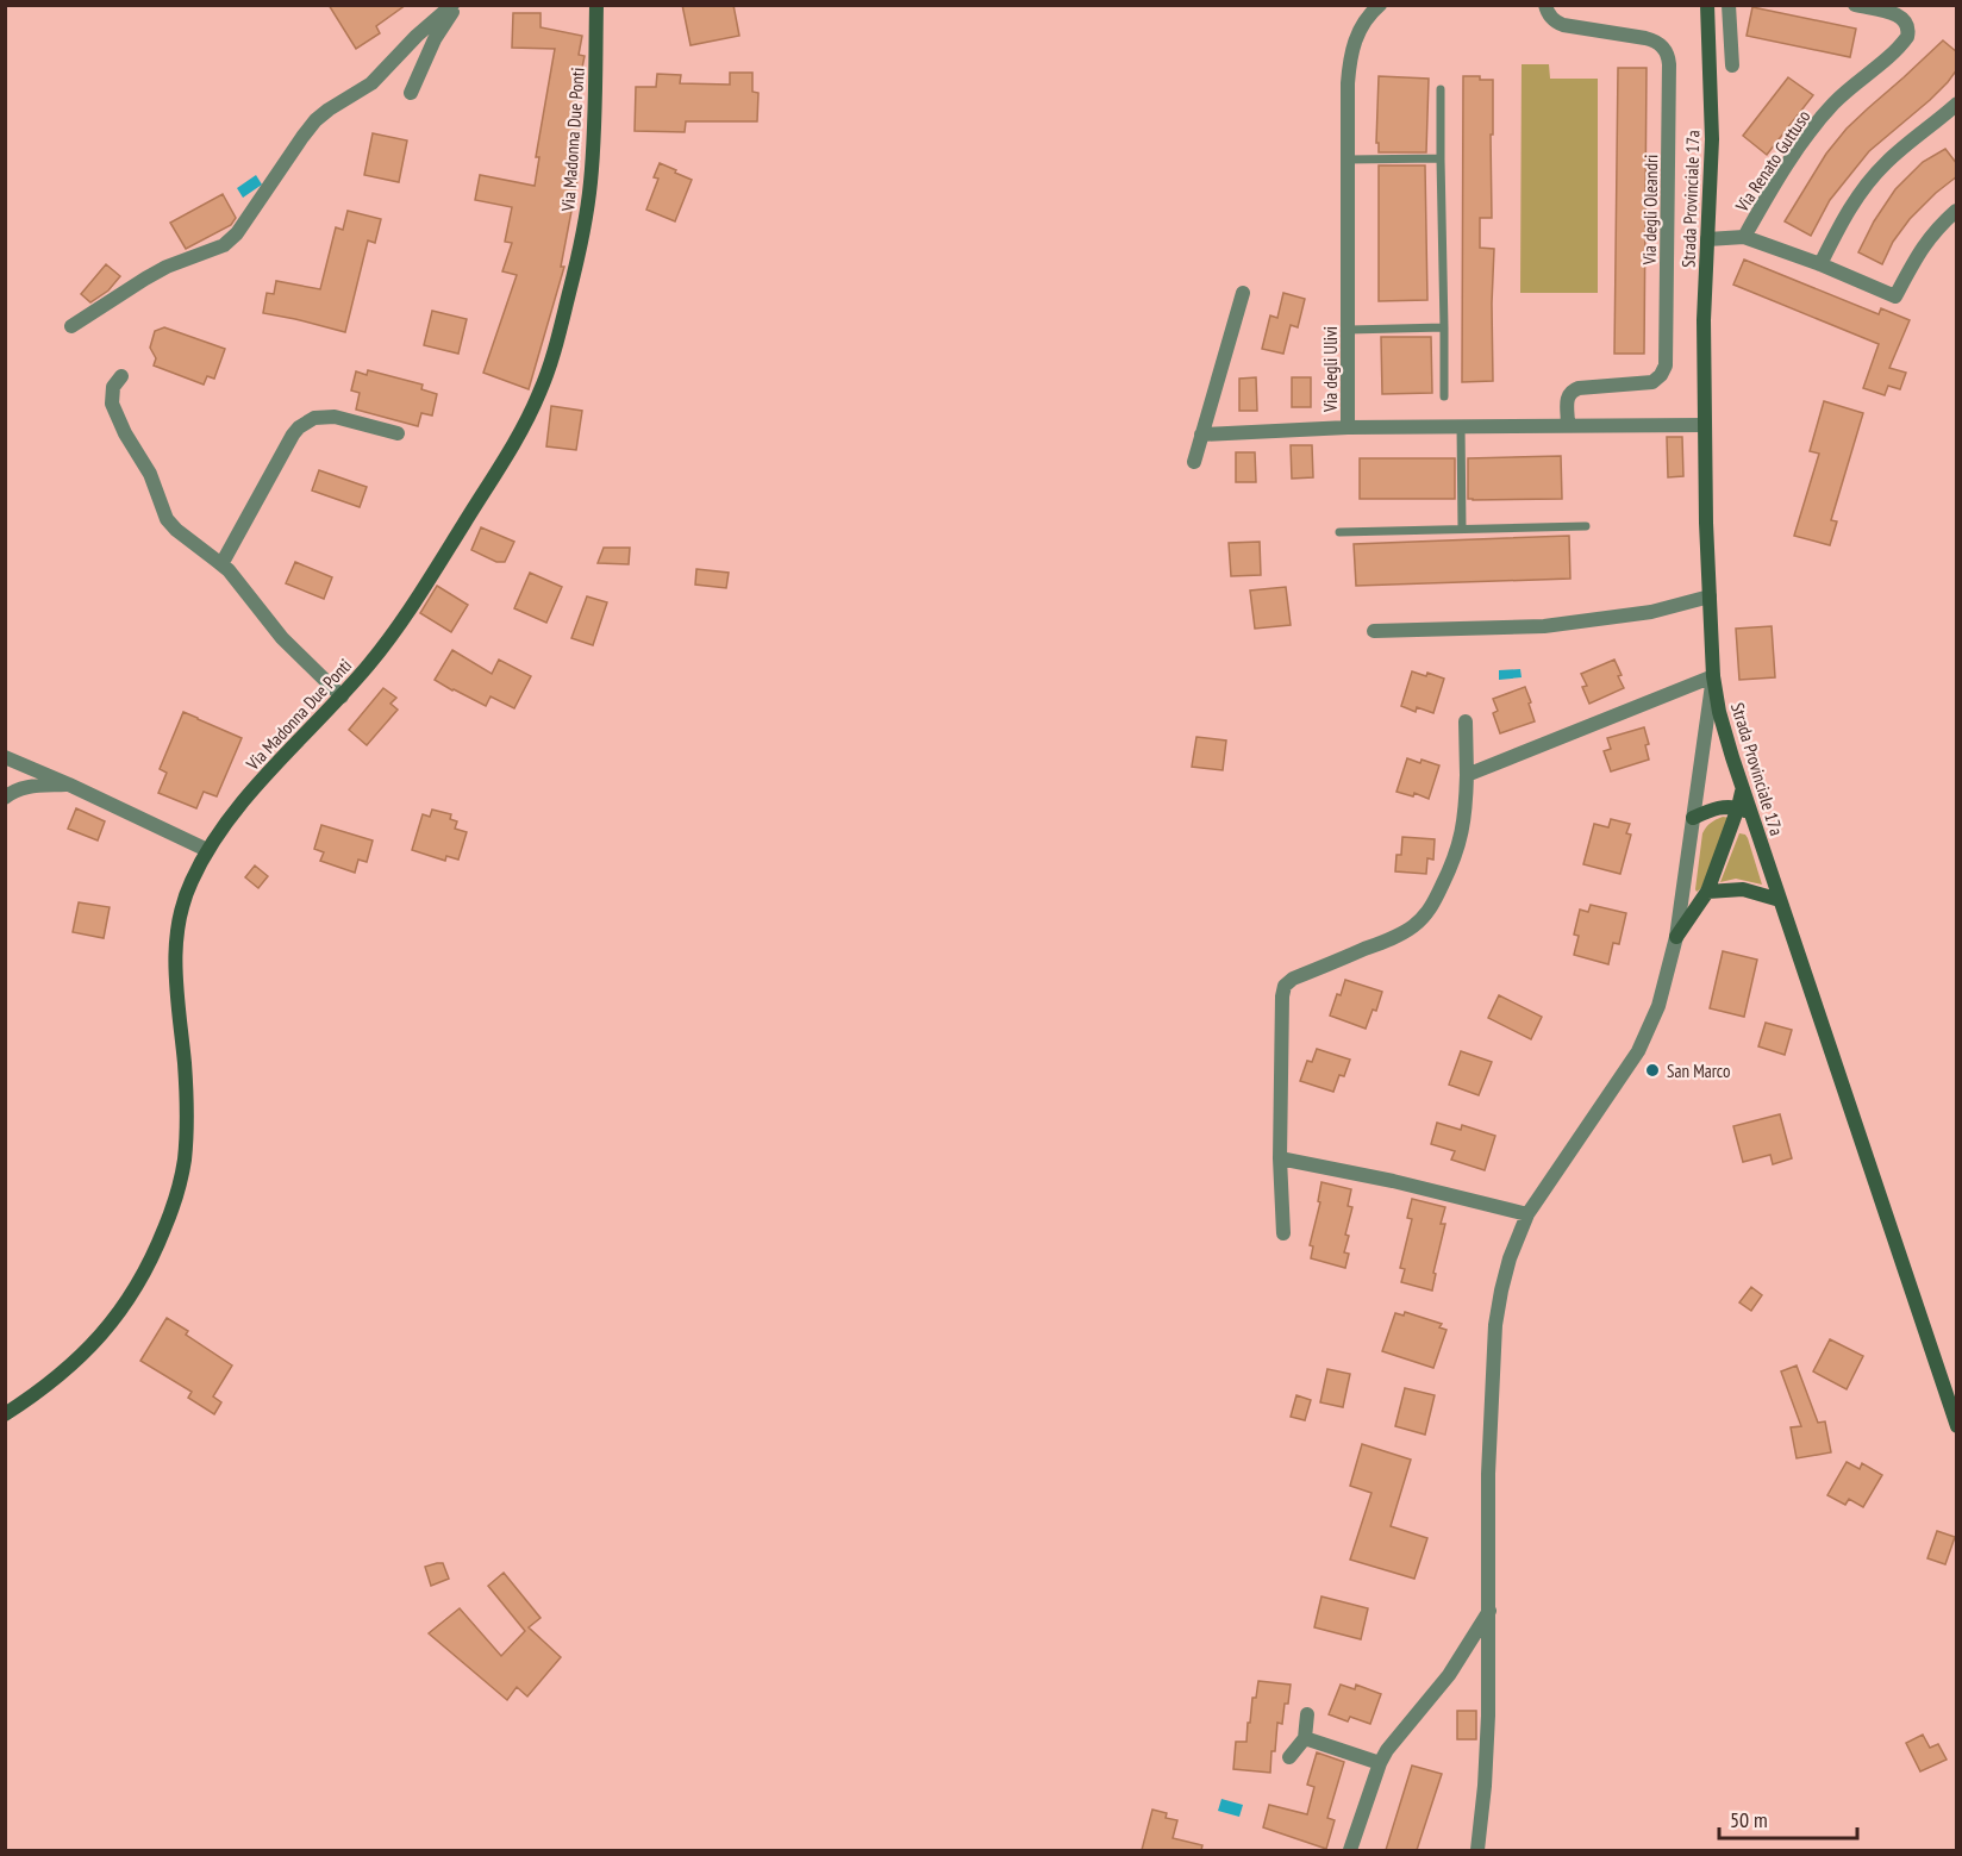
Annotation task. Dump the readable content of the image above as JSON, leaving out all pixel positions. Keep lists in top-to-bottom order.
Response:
{
  "streets": {
    "main road": ["Via Madonna Due Ponti", "Strada Provinciale 17a"],
    "street": ["Via Renato Guttuso", "Via degli Oleandri", "Via degli Ulivi"]
  },
  "crossings": [
    ["Strada Provinciale 17a", "Via degli Ulivi"],
    ["Via degli Oleandri", "Via degli Ulivi"]
  ],
  "places": ["San Marco"],
  "scale_bar": "50 m"
}
